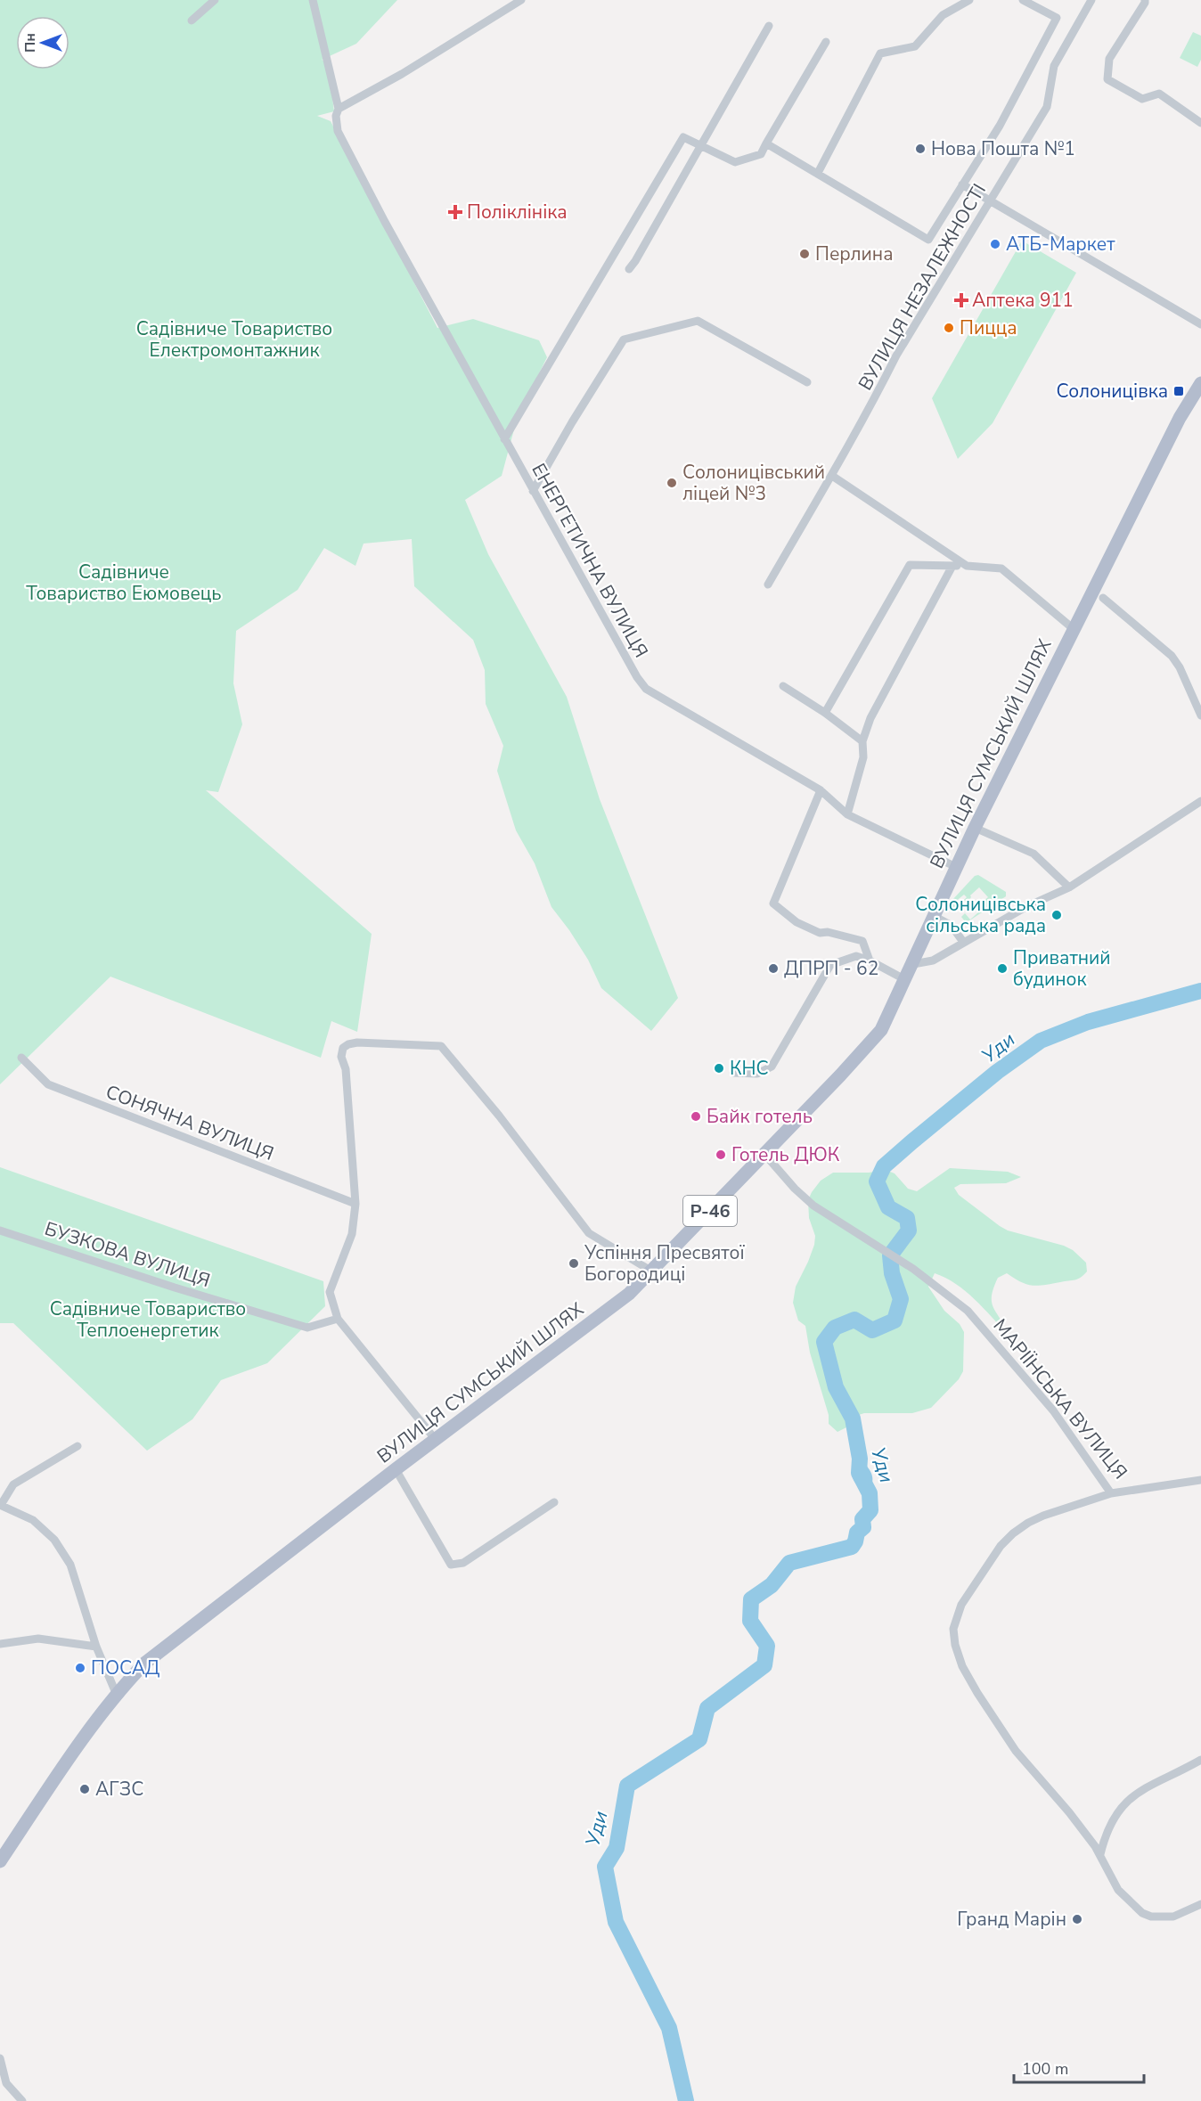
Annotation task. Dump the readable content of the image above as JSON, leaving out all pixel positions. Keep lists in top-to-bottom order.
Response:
{
  "streets": {
    "main road": ["ВУЛИЦЯ СУМСЬКИЙ ШЛЯХ", "Р-46"],
    "street": [
      "ВУЛИЦЯ НЕЗАЛЕЖНОСТІ",
      "ЕНЕРГЕТИЧНА ВУЛИЦЯ",
      "СОНЯЧНА ВУЛИЦЯ",
      "БУЗКОВА ВУЛИЦЯ",
      "МАРІЇНСЬКА ВУЛИЦЯ"
    ]
  },
  "crossings": [
    ["ЕНЕРГЕТИЧНА ВУЛИЦЯ", "ВУЛИЦЯ СУМСЬКИЙ ШЛЯХ"],
    ["ВУЛИЦЯ СУМСЬКИЙ ШЛЯХ", "МАРІЇНСЬКА ВУЛИЦЯ"]
  ],
  "water": ["Уди"],
  "parks": ["Садівниче Товариство Електромонтажник", "Садівниче Товариство Еюмовець", "Садівниче Товариство Теплоенергетик"],
  "places": {
    "other": [
      "Нова Пошта №1",
      "АТБ-Маркет",
      "Перлина",
      "Пицца",
      "Солоницівський ліцей №3",
      "Солоницівська сільська рада",
      "ДПРП - 62",
      "Приватний будинок",
      "КНС",
      "Байк готель",
      "Готель ДЮК",
      "Успіння Пресвятої Богородиці",
      "ПОСАД",
      "АГЗС",
      "Гранд Марін"
    ],
    "health": ["Поліклініка", "Аптека 911"],
    "transit": ["Солоницівка"]
  },
  "scale_bar": "100 m",
  "north": "left"
}
